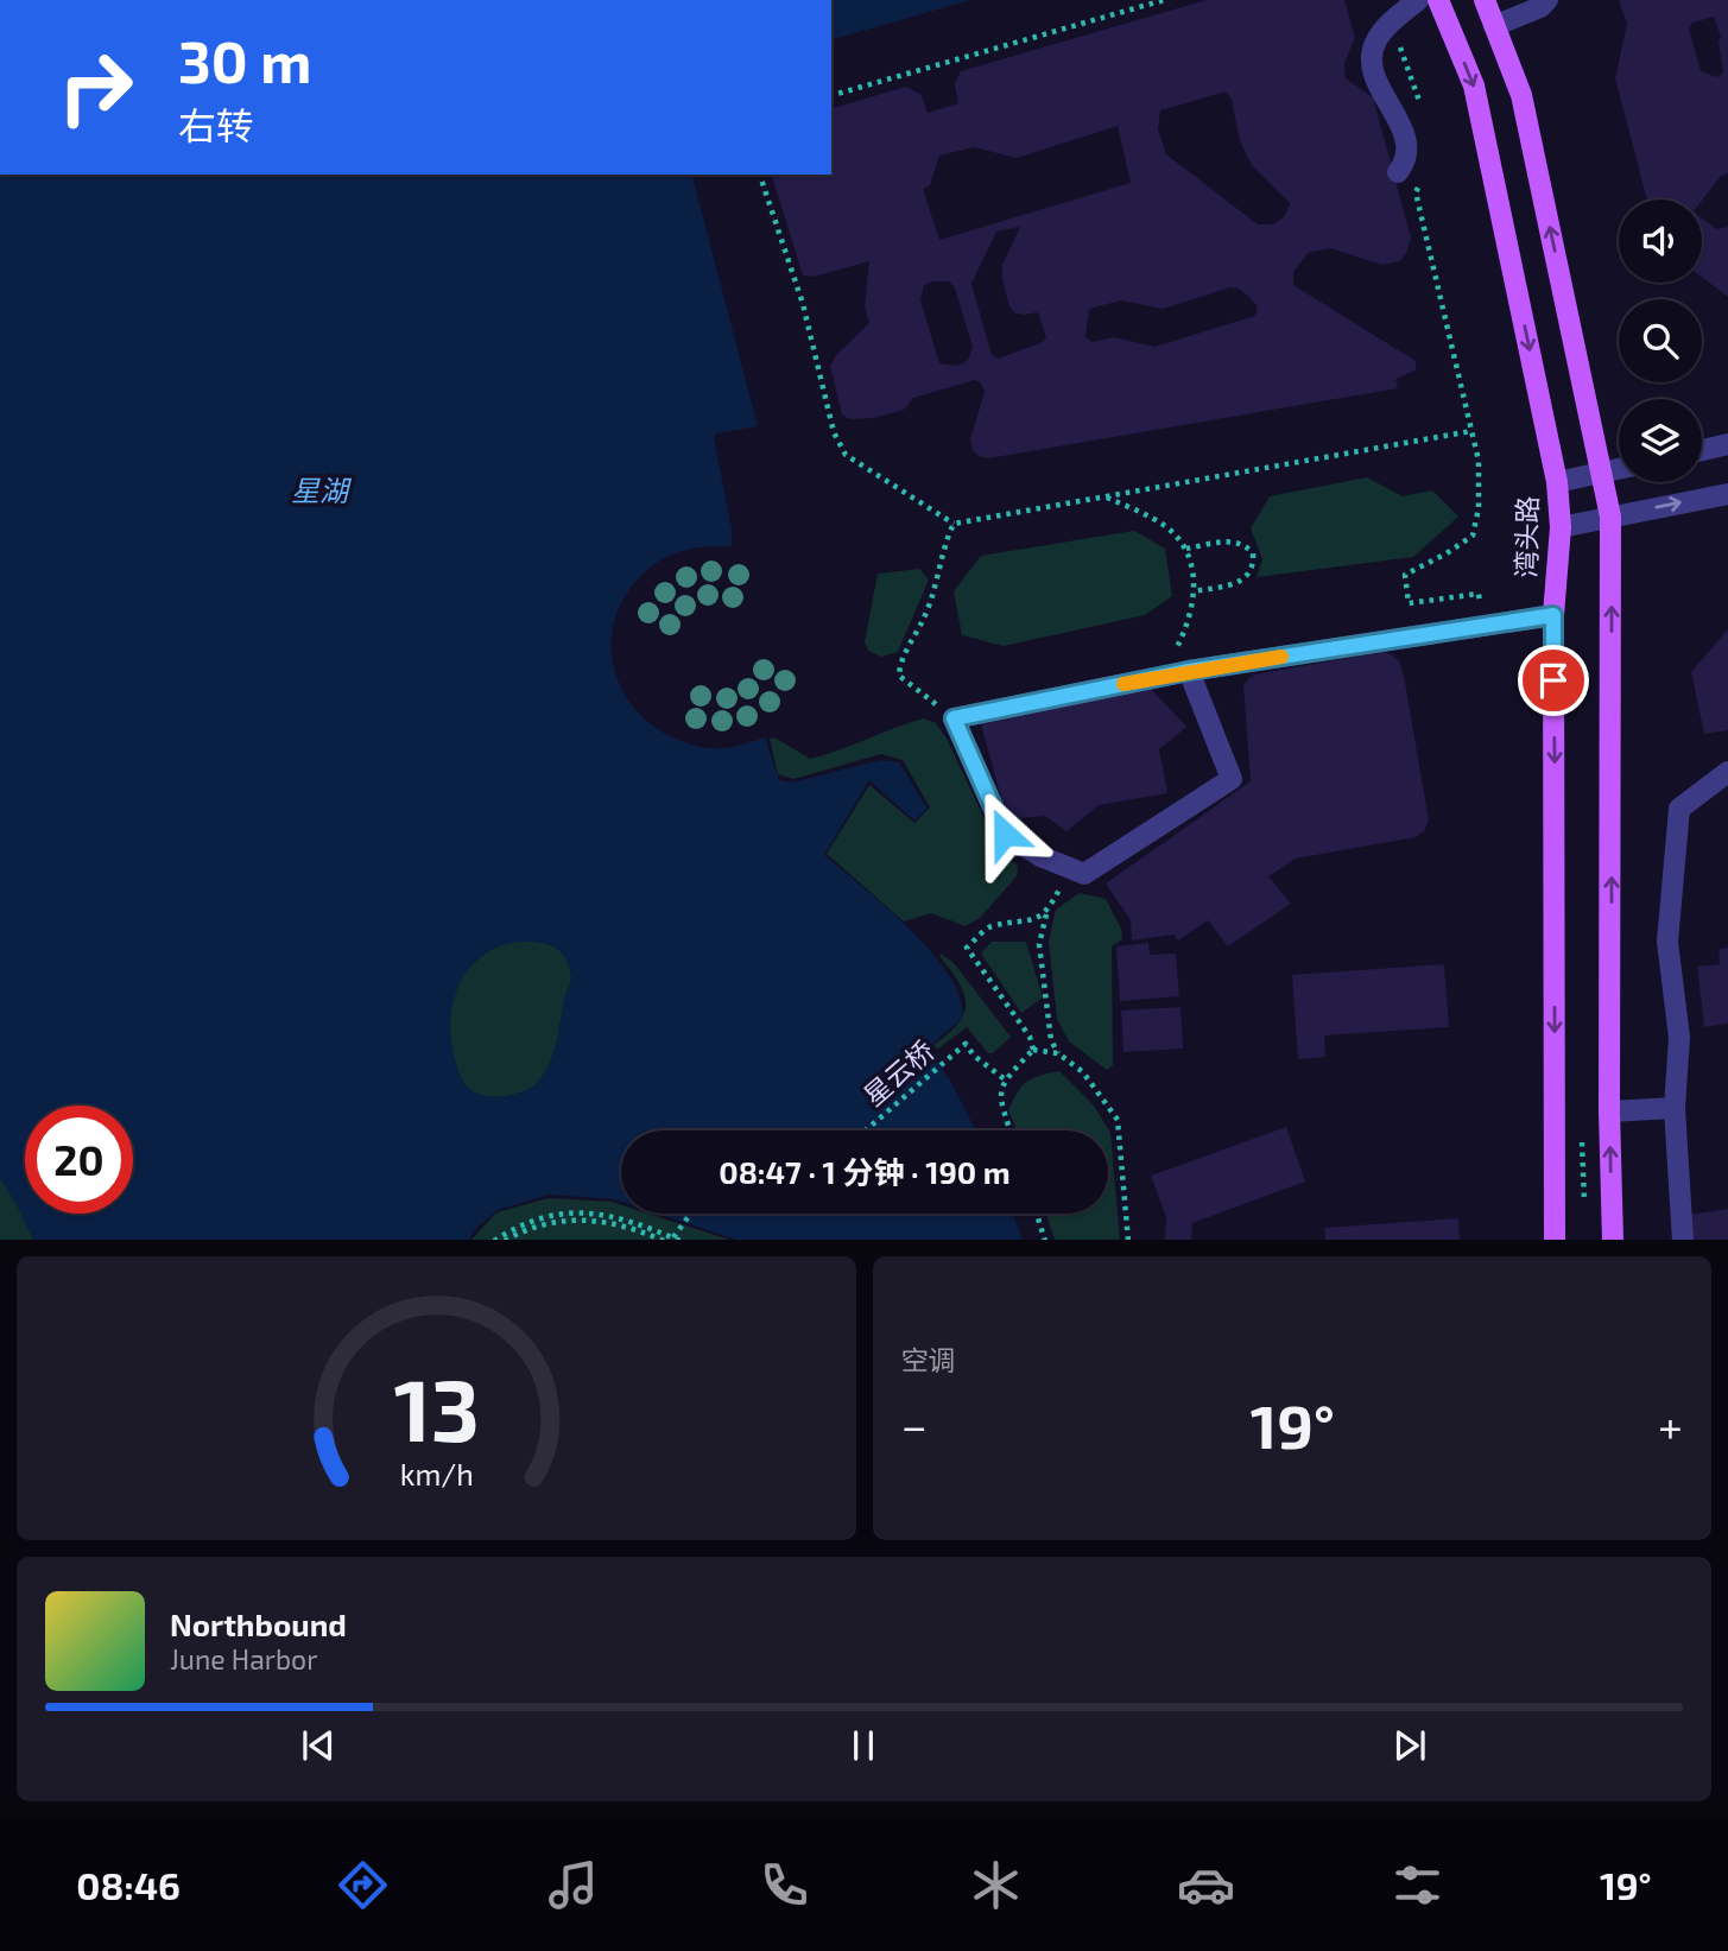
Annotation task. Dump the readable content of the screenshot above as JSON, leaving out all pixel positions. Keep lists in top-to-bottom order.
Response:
{
  "streets": {
    "main road": ["湾头路"],
    "path": ["星云桥"]
  },
  "water": ["星湖"],
  "page": {
    "turn": ["30 m", "右转"],
    "limit": "20",
    "trip": "08:47 · 1 分钟 · 190 m",
    "tile": "空调",
    "heat": ["−", "19°", "+"],
    "song": ["Northbound", "June Harbor"],
    "tabs": ["08:46", "19°"],
    "gauge": ["13", "km/h"]
  }
}
